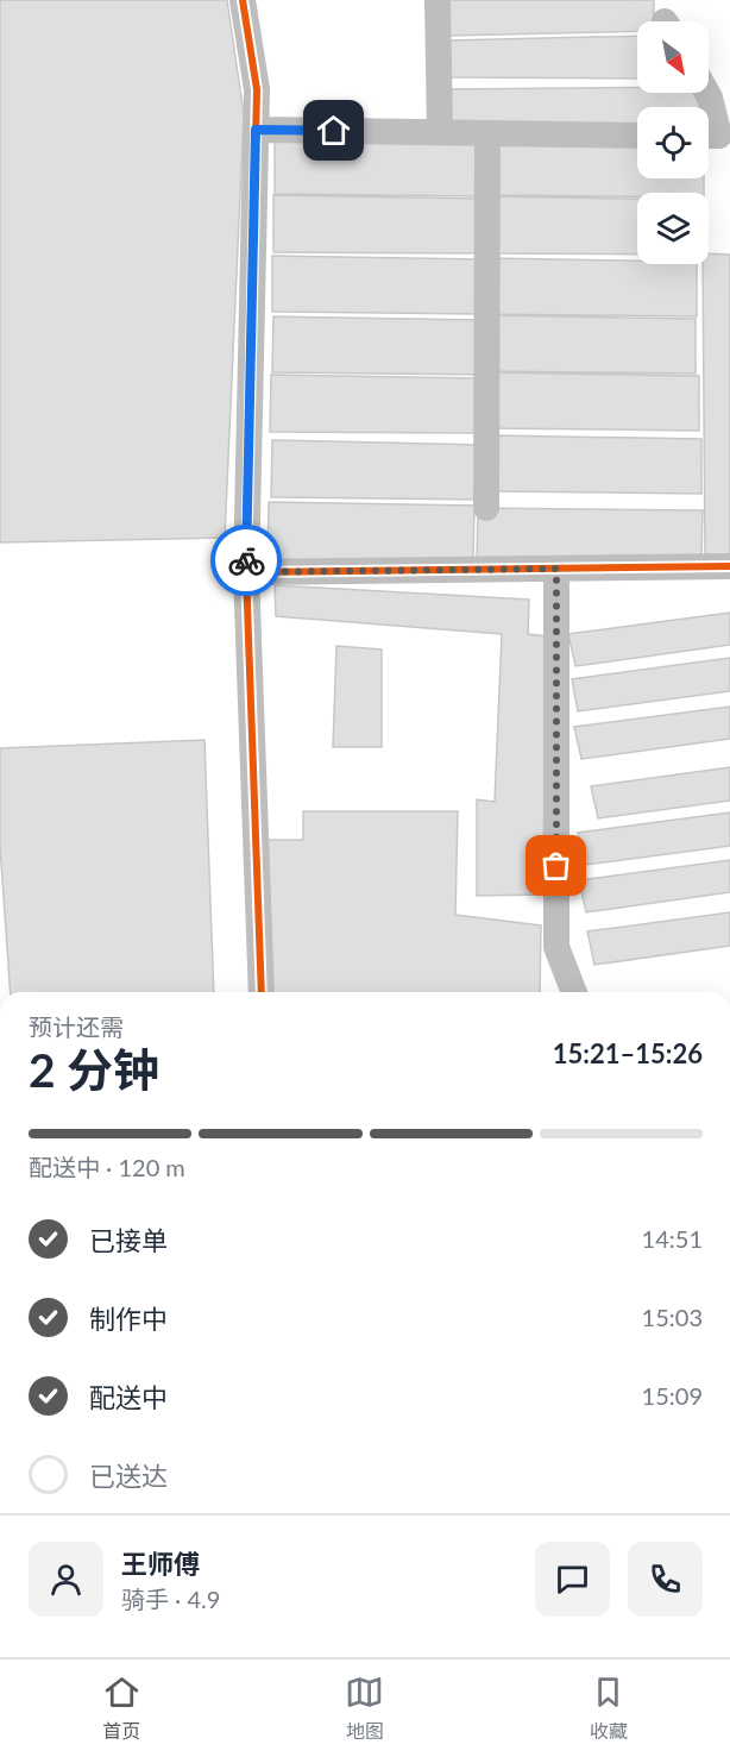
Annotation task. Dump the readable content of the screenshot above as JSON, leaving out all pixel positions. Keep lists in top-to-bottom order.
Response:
{
  "north": "bottom right",
  "page": {
    "heading": ["2 分钟", "预计还需", "15:21–15:26"],
    "panel": ["王师傅", "骑手 · 4.9"],
    "bar": "配送中 · 120 m",
    "list": [
      ["已接单", "14:51"],
      ["制作中", "15:03"],
      ["配送中", "15:09"],
      "已送达"
    ],
    "tabs": ["首页", "地图", "收藏"]
  }
}
